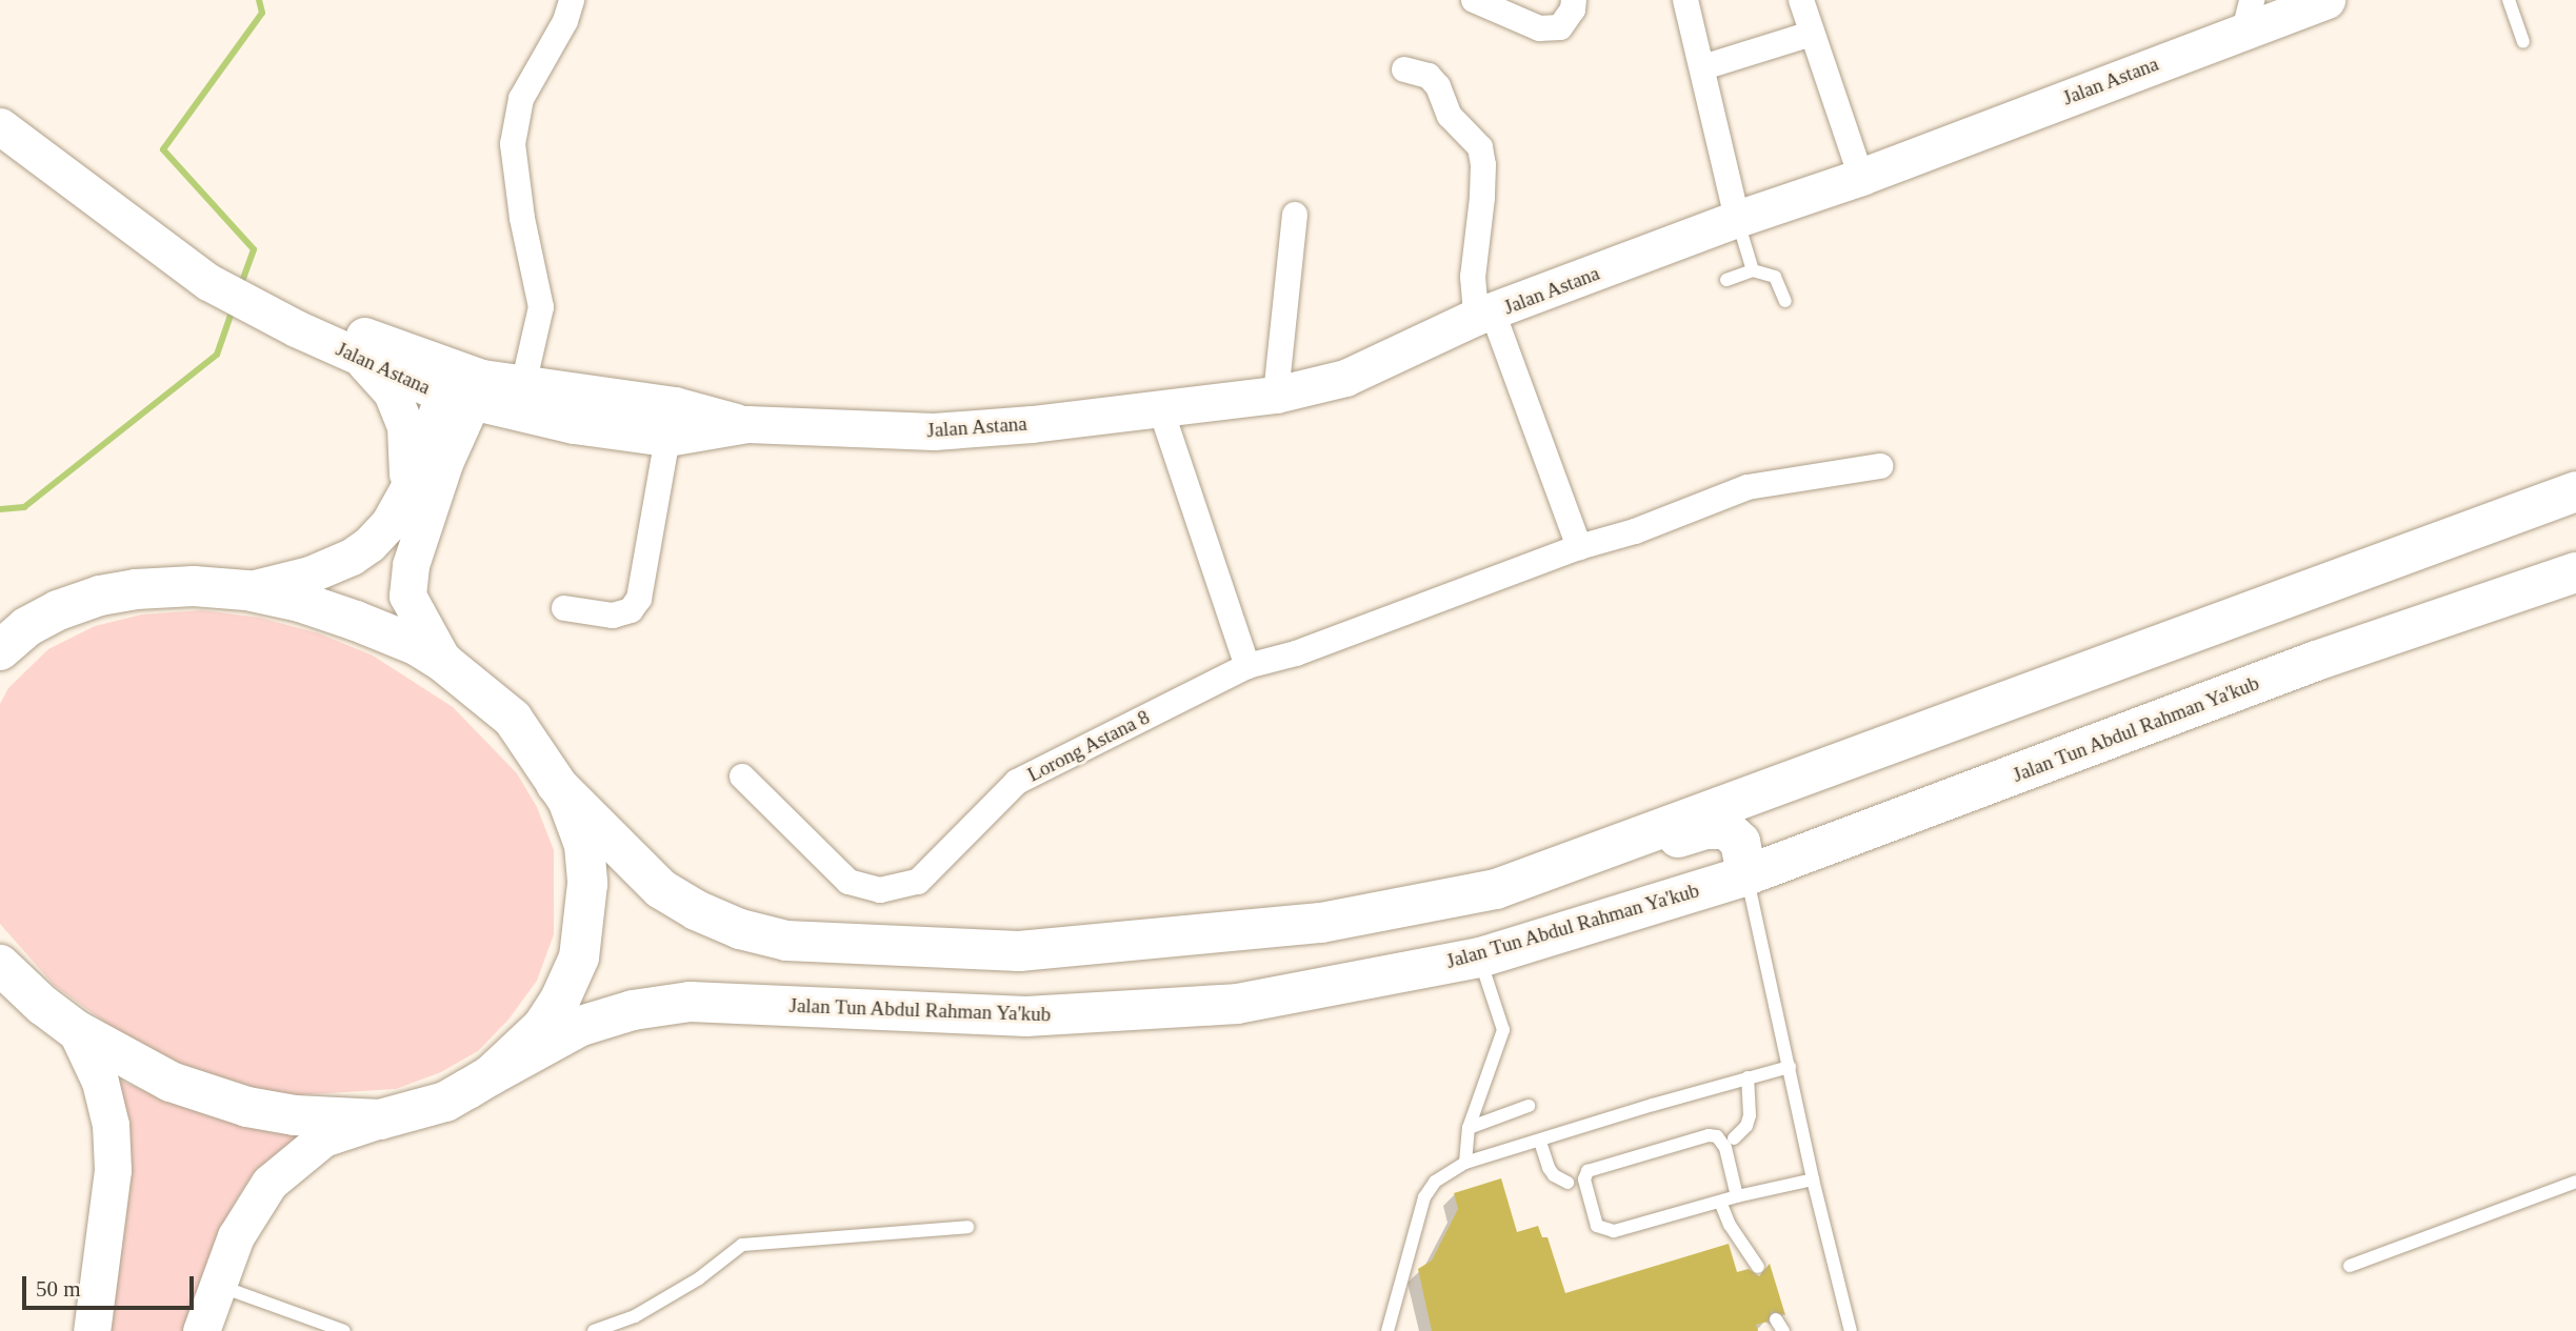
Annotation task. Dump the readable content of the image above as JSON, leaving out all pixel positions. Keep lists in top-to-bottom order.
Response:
{
  "streets": {
    "main road": ["Jalan Astana", "Jalan Tun Abdul Rahman Ya'kub"],
    "street": ["Lorong Astana 8"]
  },
  "scale_bar": "50 m"
}
